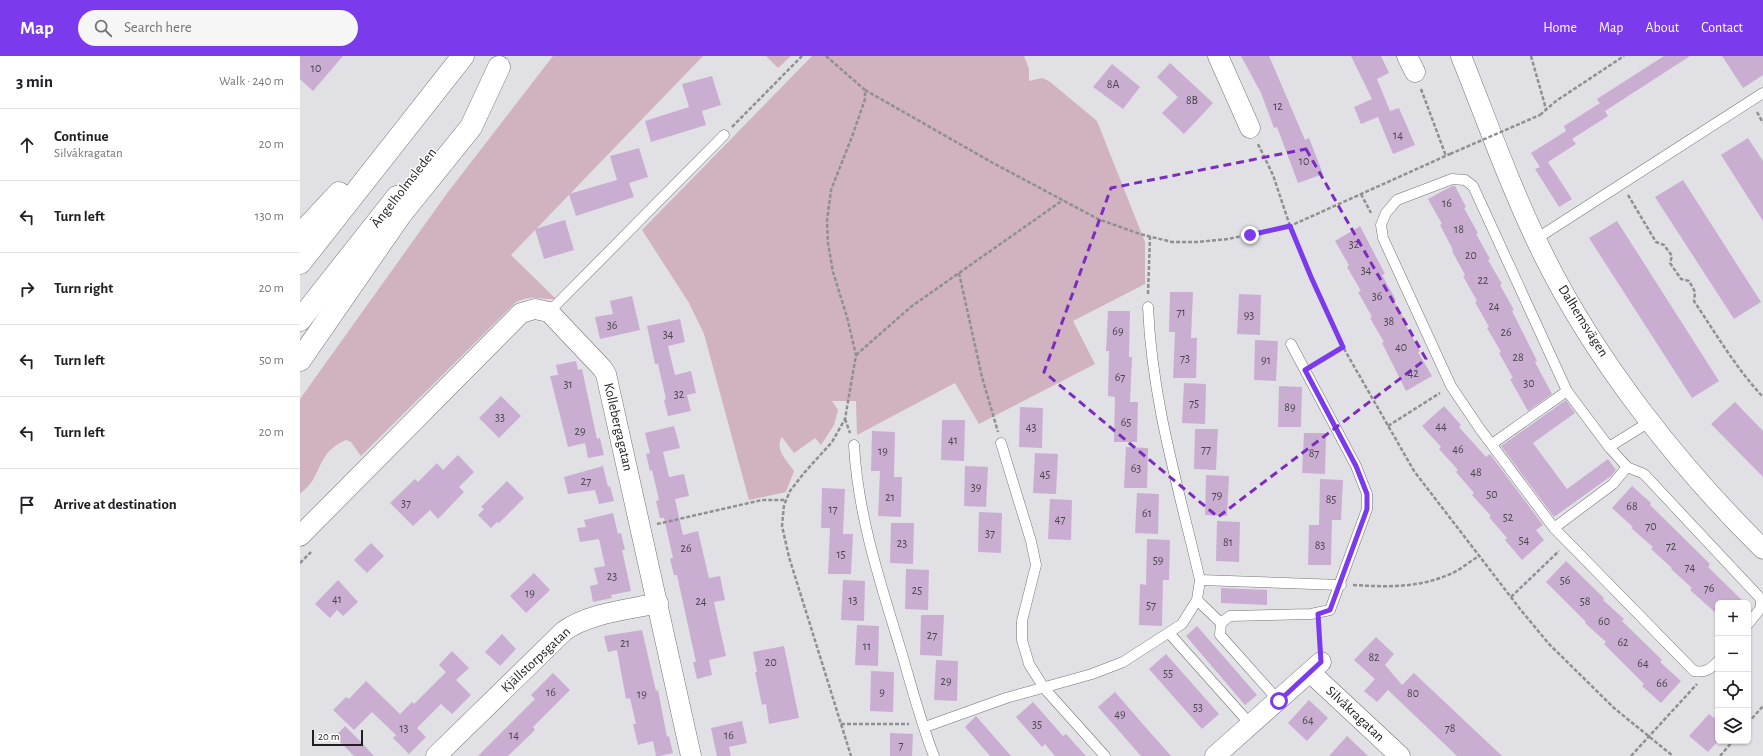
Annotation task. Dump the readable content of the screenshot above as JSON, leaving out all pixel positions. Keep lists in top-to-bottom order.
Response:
{
  "streets": {
    "highway": ["Ängelholmsleden"],
    "street": [
      "Dalhemsvägen",
      "Kollebergagatan",
      "Kjällstorpsgatan",
      "Silvåkragatan"
    ]
  },
  "crossings": [
    ["Kollebergagatan", "Kjällstorpsgatan"]
  ],
  "house_numbers": [
    "10",
    "8A",
    "8B",
    "12",
    "14",
    "10",
    "16",
    "18",
    "32",
    "20",
    "34",
    "22",
    "36",
    "24",
    "71",
    "93",
    "38",
    "36",
    "69",
    "26",
    "34",
    "40",
    "28",
    "73",
    "91",
    "42",
    "67",
    "30",
    "31",
    "32",
    "75",
    "89",
    "33",
    "65",
    "44",
    "43",
    "29",
    "41",
    "77",
    "46",
    "19",
    "87",
    "63",
    "48",
    "45",
    "27",
    "39",
    "50",
    "79",
    "21",
    "85",
    "37",
    "68",
    "17",
    "61",
    "52",
    "47",
    "70",
    "37",
    "54",
    "81",
    "23",
    "83",
    "72",
    "26",
    "15",
    "59",
    "74",
    "23",
    "56",
    "76",
    "25",
    "19",
    "41",
    "13",
    "24",
    "58",
    "57",
    "60",
    "27",
    "62",
    "21",
    "11",
    "82",
    "20",
    "64",
    "55",
    "29",
    "66",
    "16",
    "9",
    "80",
    "19",
    "53",
    "49",
    "64",
    "35",
    "13",
    "78",
    "14",
    "16",
    "7"
  ],
  "scale_bar": "20 m",
  "page": {
    "header": "Map",
    "search": "Search here",
    "nav": [
      "Home",
      "Map",
      "About",
      "Contact"
    ],
    "heading": ["3 min", "Walk · 240 m"],
    "list": [
      ["Continue", "Silvåkragatan", "20 m"],
      ["Turn left", "130 m"],
      ["Turn right", "20 m"],
      ["Turn left", "50 m"],
      ["Turn left", "20 m"],
      "Arrive at destination"
    ],
    "map_buttons": ["+", "−"],
    "scale": "20 m"
  }
}
